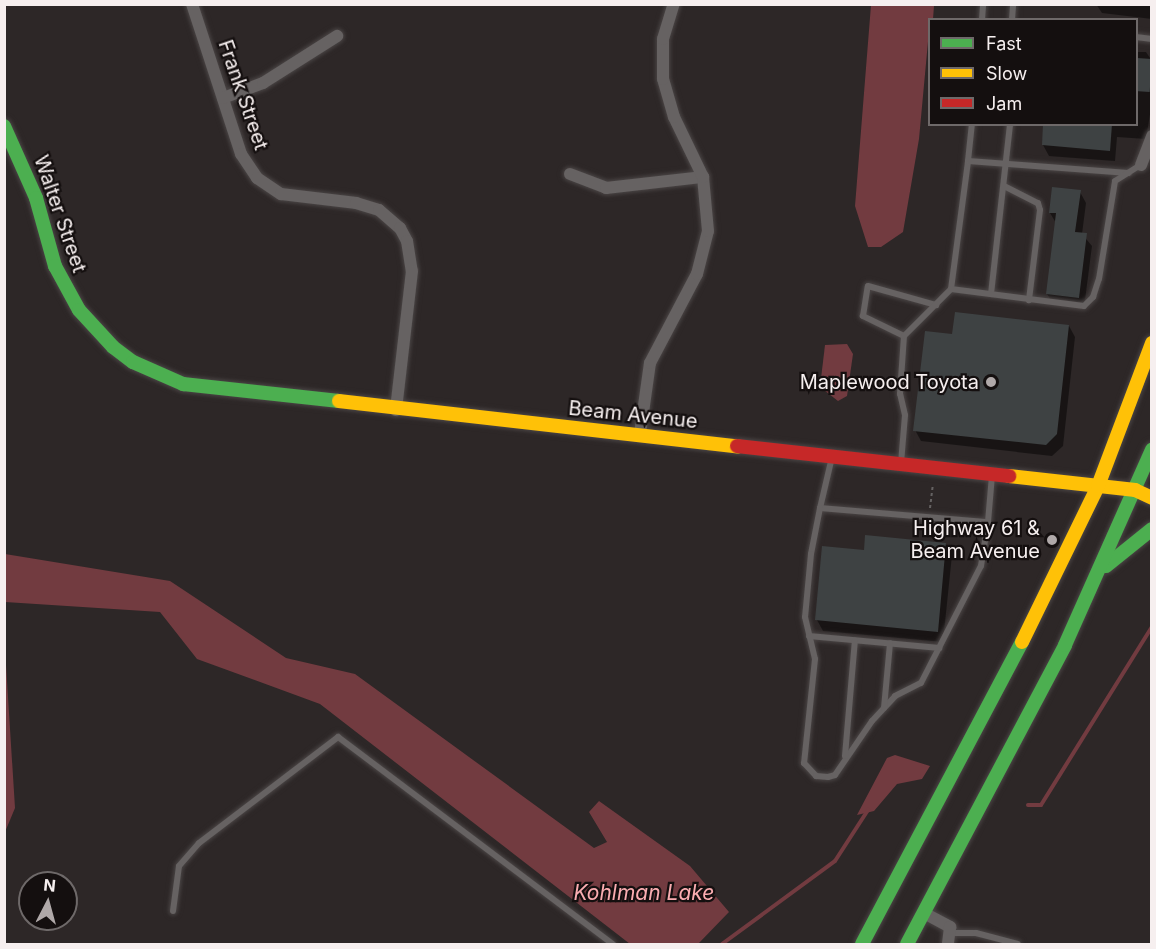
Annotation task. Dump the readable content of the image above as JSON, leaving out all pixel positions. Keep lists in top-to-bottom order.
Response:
{
  "streets": {
    "street": ["Frank Street", "Walter Street", "Beam Avenue"]
  },
  "crossings": [
    ["Frank Street", "Beam Avenue"],
    ["Walter Street", "Beam Avenue"]
  ],
  "water": ["Kohlman Lake"],
  "places": ["Maplewood Toyota", "Highway 61 & Beam Avenue"],
  "legend": ["Fast", "Slow", "Jam"],
  "north": "top"
}
